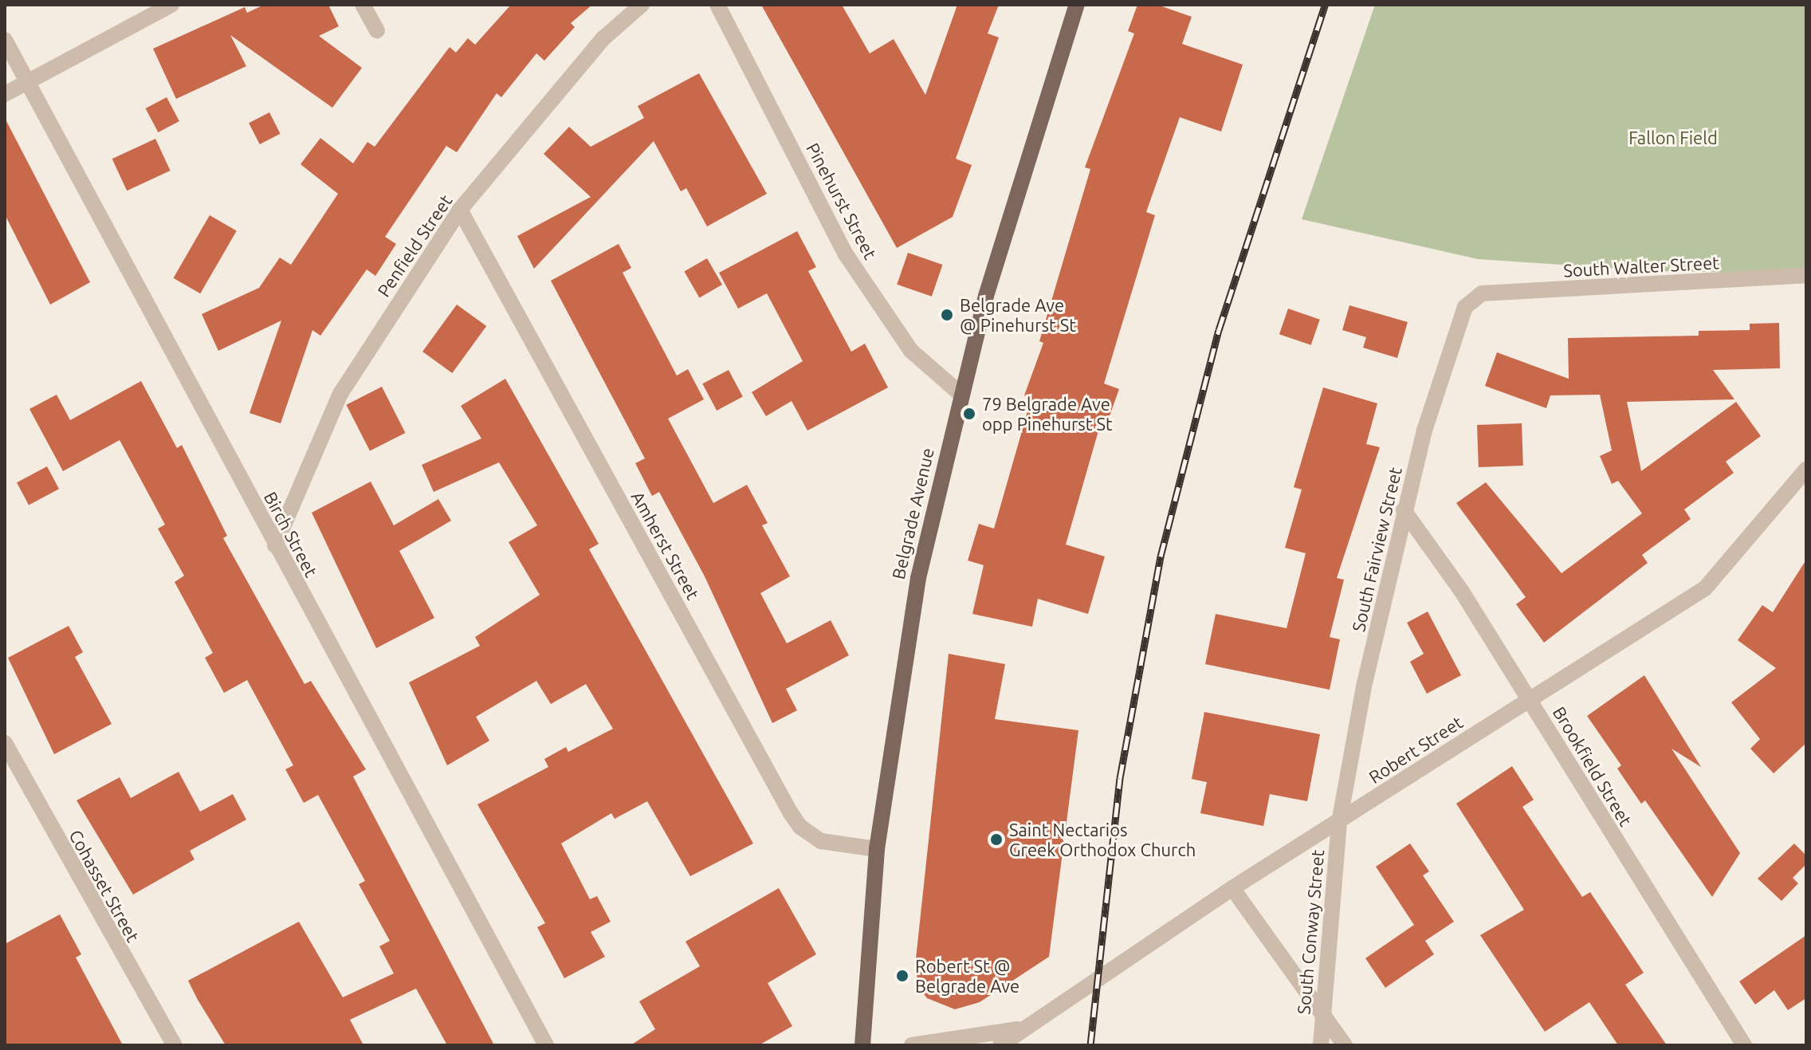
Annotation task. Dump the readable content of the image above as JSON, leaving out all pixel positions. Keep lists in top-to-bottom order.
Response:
{
  "streets": {
    "main road": ["Belgrade Avenue"],
    "street": [
      "Pinehurst Street",
      "Penfield Street",
      "South Walter Street",
      "Birch Street",
      "Amherst Street",
      "South Fairview Street",
      "Robert Street",
      "Brookfield Street",
      "Cohasset Street",
      "South Conway Street"
    ]
  },
  "crossings": [
    ["Pinehurst Street", "Belgrade Avenue"],
    ["Penfield Street", "Birch Street"],
    ["Penfield Street", "Amherst Street"],
    ["South Walter Street", "South Fairview Street"],
    ["Belgrade Avenue", "Amherst Street"],
    ["South Fairview Street", "Robert Street"],
    ["South Fairview Street", "Brookfield Street"],
    ["South Fairview Street", "South Conway Street"],
    ["Robert Street", "Brookfield Street"],
    ["Robert Street", "South Conway Street"]
  ],
  "parks": ["Fallon Field"],
  "places": [
    "Belgrade Ave @ Pinehurst St",
    "79 Belgrade Ave opp Pinehurst St",
    "Saint Nectarios Greek Orthodox Church",
    "Robert St @ Belgrade Ave"
  ]
}
